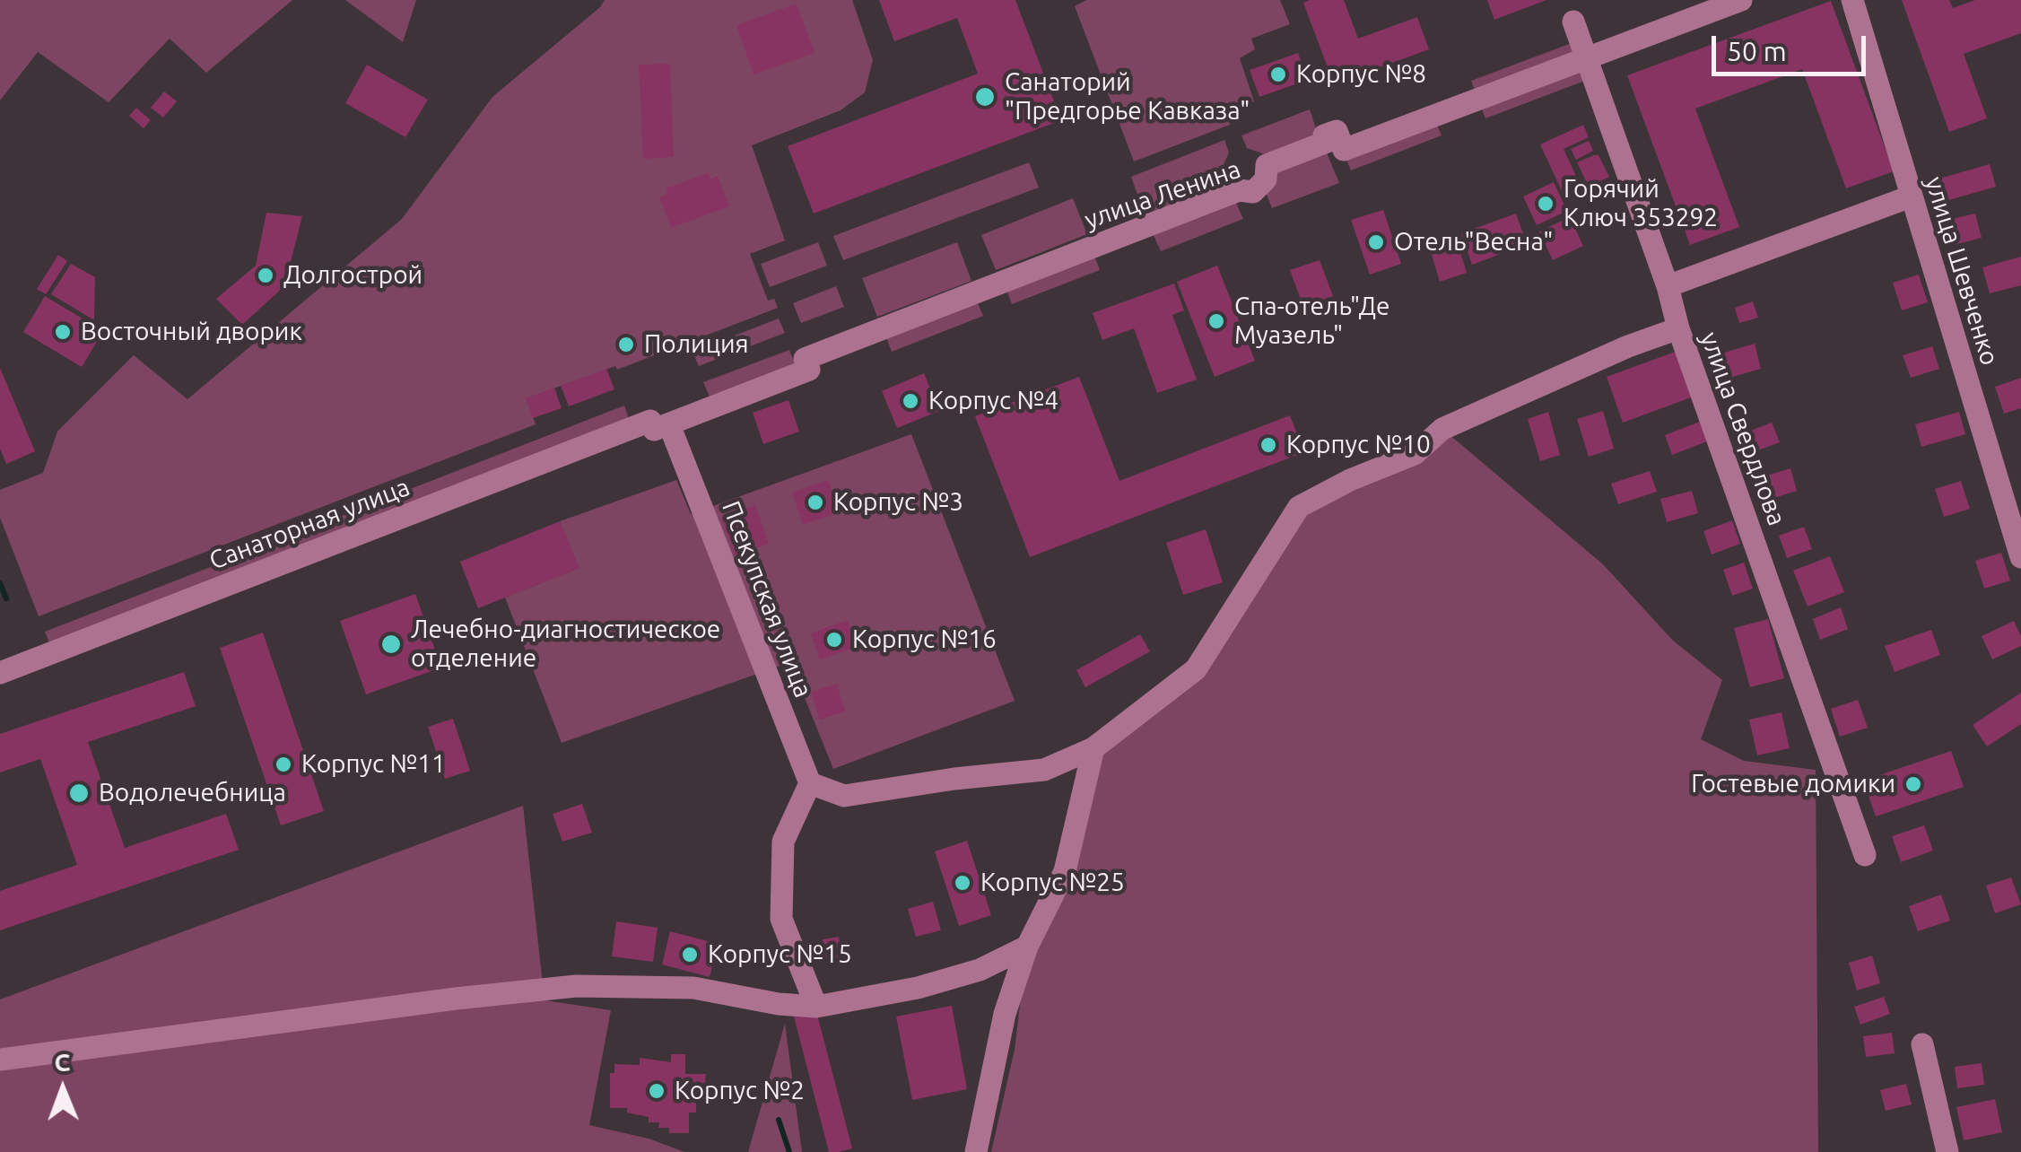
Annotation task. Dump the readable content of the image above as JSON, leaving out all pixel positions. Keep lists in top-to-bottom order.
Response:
{
  "streets": {
    "street": [
      "улица Ленина",
      "улица Шевченко",
      "улица Свердлова",
      "Санаторная улица",
      "Псекупская улица"
    ]
  },
  "crossings": [
    ["улица Ленина", "улица Свердлова"],
    ["улица Ленина", "Санаторная улица"]
  ],
  "places": [
    "Корпус №8",
    "Санаторий \"Предгорье Кавказа\"",
    "Горячий Ключ 353292",
    "Отель\"Весна\"",
    "Долгострой",
    "Спа-отель\"Де Муазель\"",
    "Восточный дворик",
    "Полиция",
    "Корпус №4",
    "Корпус №10",
    "Корпус №3",
    "Корпус №16",
    "Лечебно-диагностическое отделение",
    "Корпус №11",
    "Гостевые домики",
    "Водолечебница",
    "Корпус №25",
    "Корпус №15",
    "Корпус №2"
  ],
  "scale_bar": "50 m",
  "north": "top"
}
